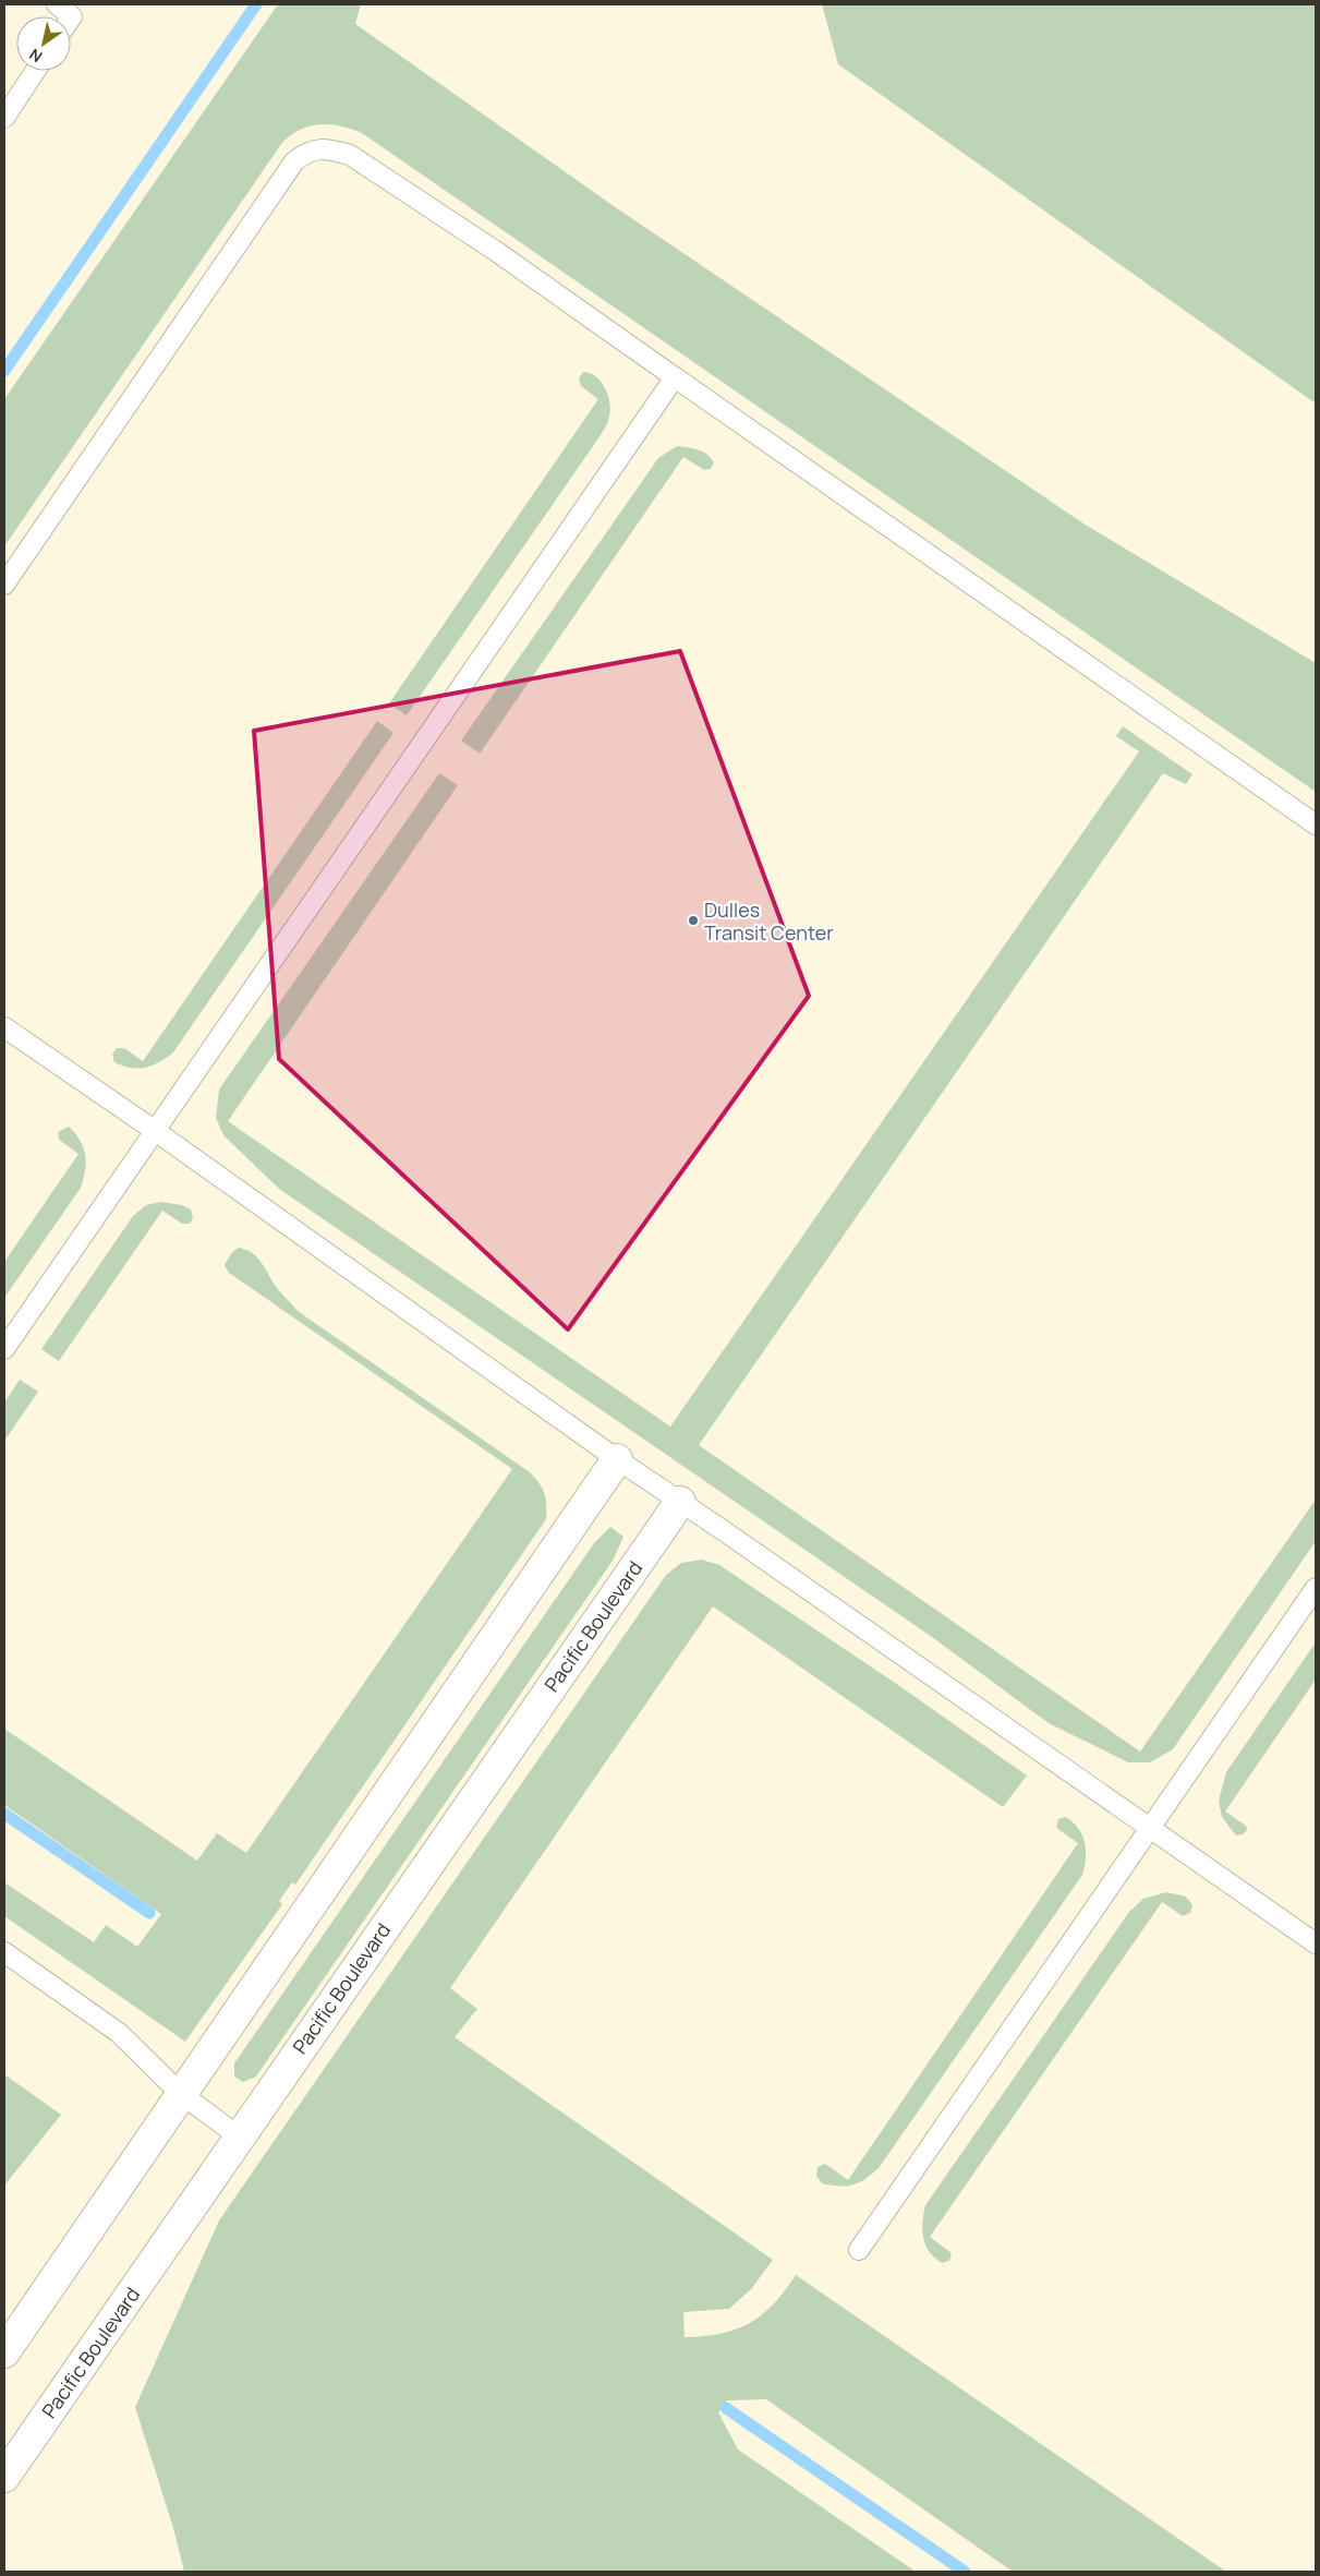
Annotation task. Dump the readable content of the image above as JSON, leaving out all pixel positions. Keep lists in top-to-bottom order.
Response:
{
  "streets": {
    "street": ["Pacific Boulevard"]
  },
  "places": ["Dulles Transit Center"],
  "north": "bottom left"
}
